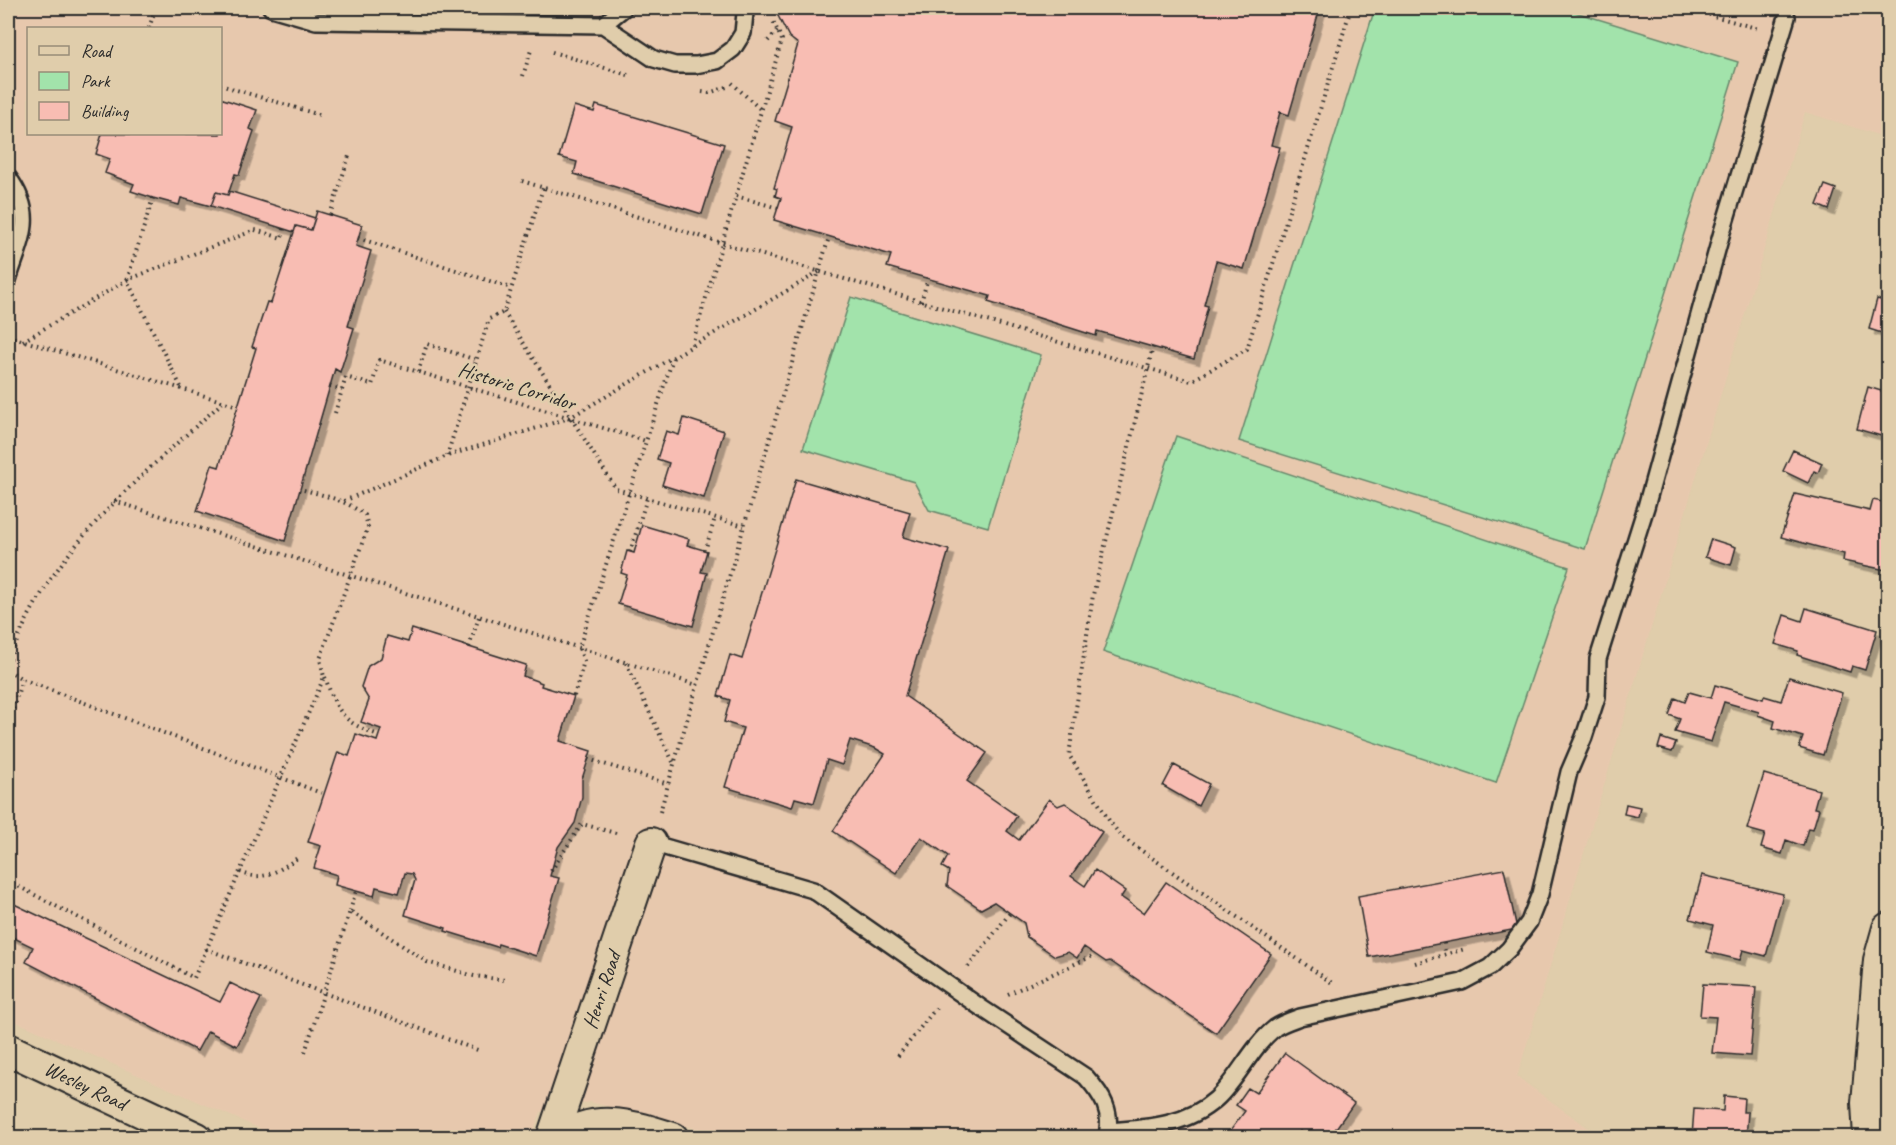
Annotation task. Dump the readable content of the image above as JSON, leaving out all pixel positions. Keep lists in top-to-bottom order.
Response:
{
  "streets": {
    "street": ["Henri Road", "Wesley Road"],
    "path": ["Historic Corridor"]
  },
  "legend": ["Road", "Park", "Building"]
}
